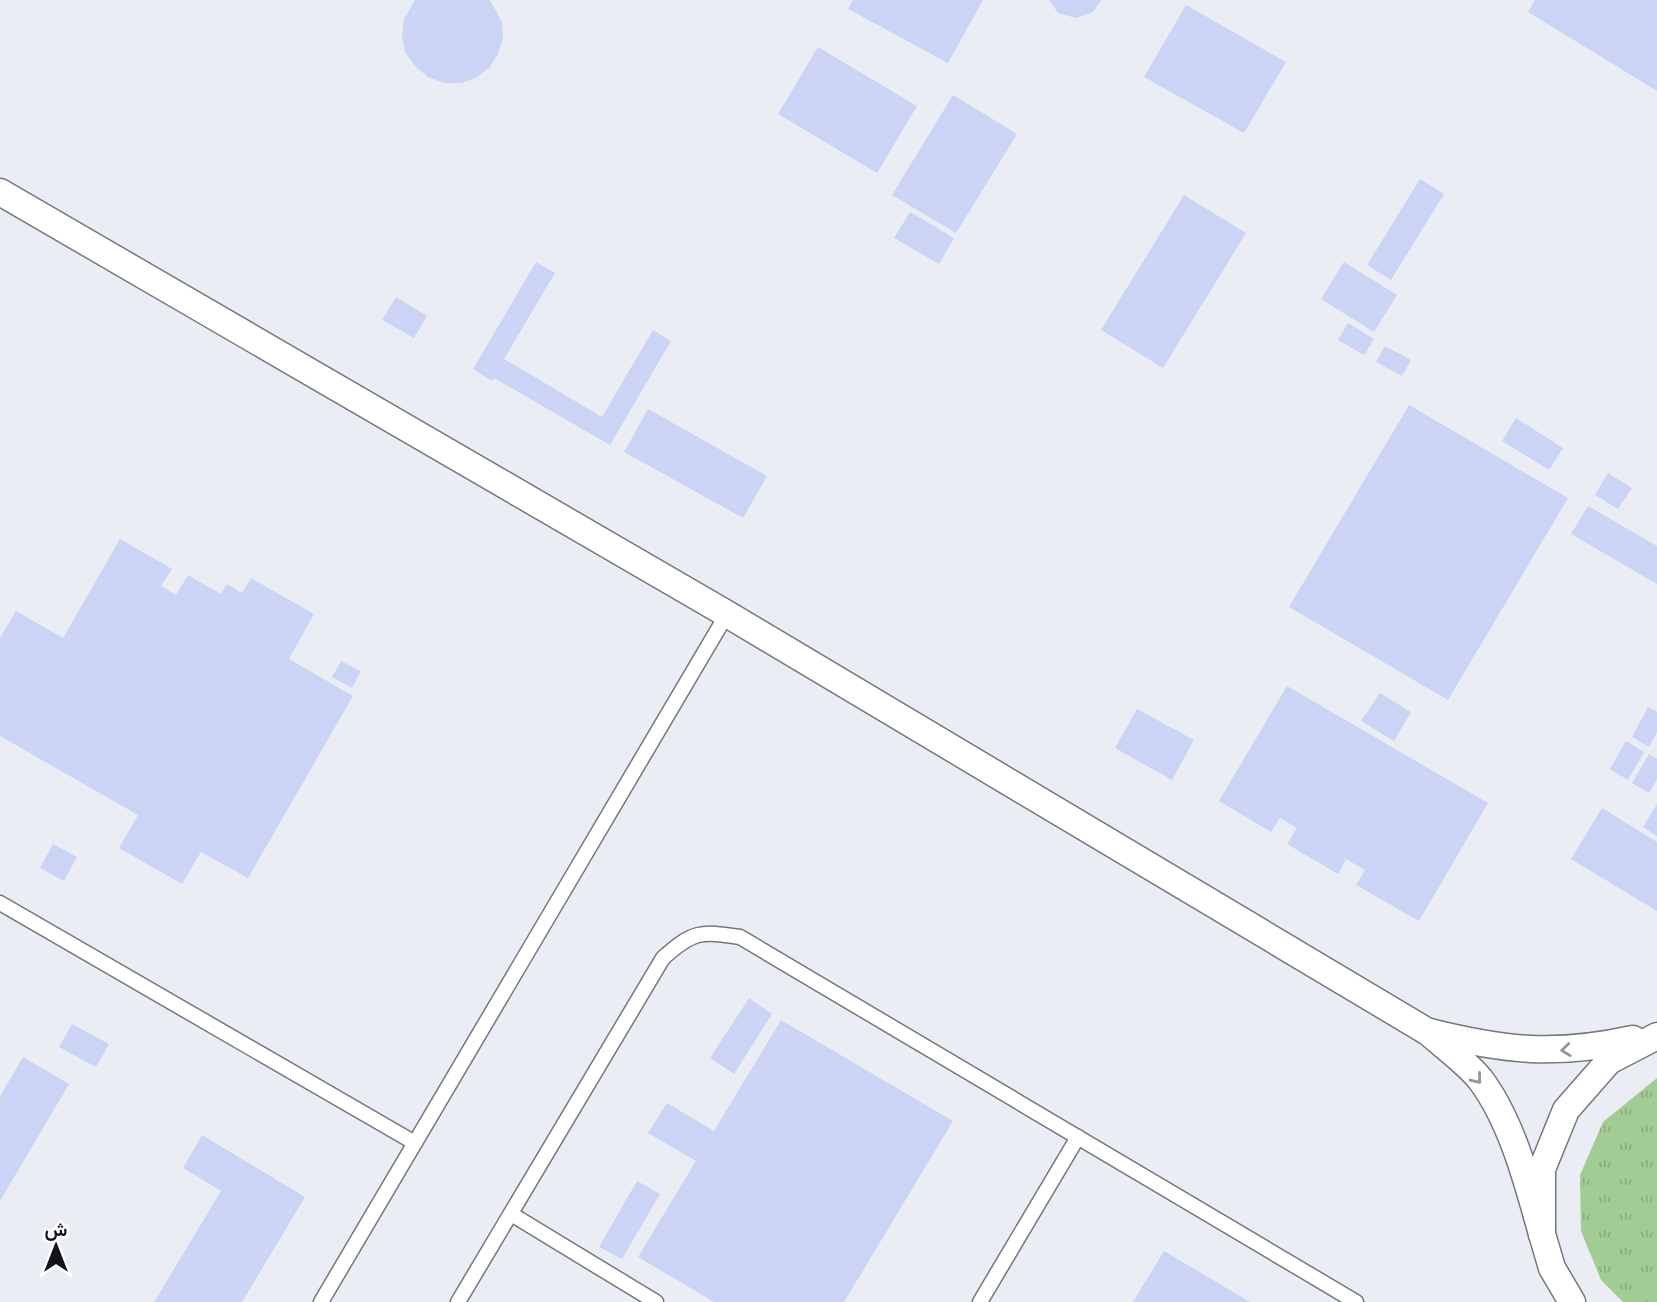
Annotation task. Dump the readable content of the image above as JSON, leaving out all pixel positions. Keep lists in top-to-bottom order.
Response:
{
  "north": "top"
}
